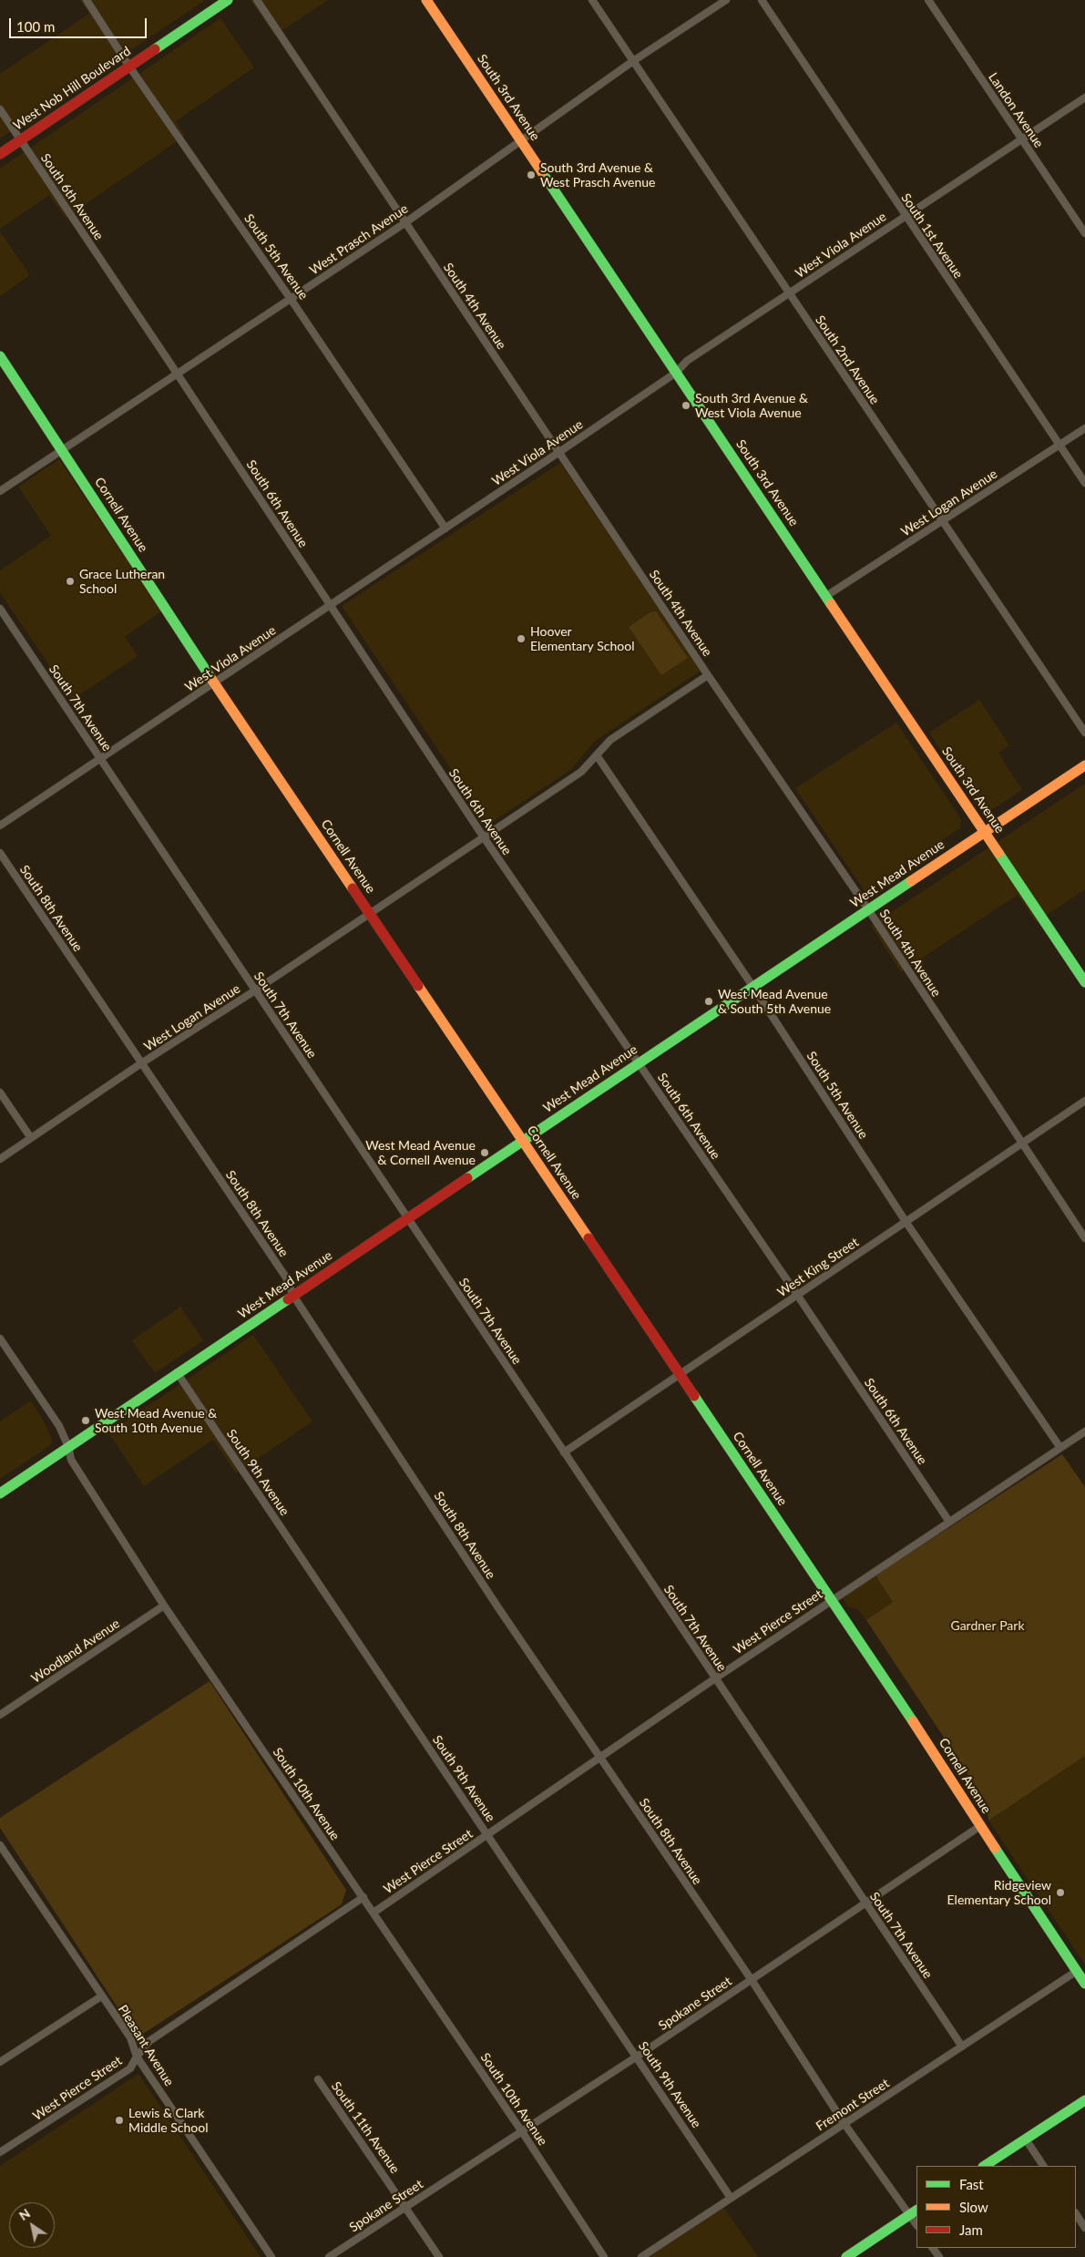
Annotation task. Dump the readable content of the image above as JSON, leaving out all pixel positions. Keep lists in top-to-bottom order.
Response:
{
  "streets": {
    "street": [
      "West Nob Hill Boulevard",
      "South 3rd Avenue",
      "Landon Avenue",
      "South 6th Avenue",
      "South 1st Avenue",
      "West Prasch Avenue",
      "West Viola Avenue",
      "South 5th Avenue",
      "South 4th Avenue",
      "South 2nd Avenue",
      "West Logan Avenue",
      "Cornell Avenue",
      "South 7th Avenue",
      "West Mead Avenue",
      "South 8th Avenue",
      "West King Street",
      "South 9th Avenue",
      "West Pierce Street",
      "Woodland Avenue",
      "South 10th Avenue",
      "Spokane Street",
      "Pleasant Avenue",
      "Fremont Street",
      "South 11th Avenue"
    ]
  },
  "crossings": [
    ["West Nob Hill Boulevard", "South 6th Avenue"],
    ["West Nob Hill Boulevard", "South 5th Avenue"],
    ["South 3rd Avenue", "West Prasch Avenue"],
    ["South 3rd Avenue", "West Viola Avenue"],
    ["South 3rd Avenue", "West Logan Avenue"],
    ["South 3rd Avenue", "West Mead Avenue"],
    ["Landon Avenue", "West Viola Avenue"],
    ["South 6th Avenue", "West Prasch Avenue"],
    ["South 6th Avenue", "West Viola Avenue"],
    ["South 6th Avenue", "West Logan Avenue"],
    ["South 6th Avenue", "West Mead Avenue"],
    ["South 6th Avenue", "West King Street"],
    ["South 6th Avenue", "West Pierce Street"],
    ["South 1st Avenue", "West Viola Avenue"],
    ["South 1st Avenue", "West Logan Avenue"],
    ["West Prasch Avenue", "South 5th Avenue"],
    ["West Prasch Avenue", "South 4th Avenue"],
    ["West Prasch Avenue", "South 2nd Avenue"],
    ["West Prasch Avenue", "Cornell Avenue"],
    ["West Viola Avenue", "South 5th Avenue"],
    ["West Viola Avenue", "South 4th Avenue"],
    ["West Viola Avenue", "South 2nd Avenue"],
    ["West Viola Avenue", "Cornell Avenue"],
    ["West Viola Avenue", "South 7th Avenue"],
    ["South 5th Avenue", "West Logan Avenue"],
    ["South 5th Avenue", "West Mead Avenue"],
    ["South 5th Avenue", "West King Street"],
    ["South 5th Avenue", "West Pierce Street"],
    ["South 4th Avenue", "West Logan Avenue"],
    ["South 4th Avenue", "West Mead Avenue"],
    ["South 4th Avenue", "West King Street"],
    ["South 2nd Avenue", "West Logan Avenue"],
    ["West Logan Avenue", "Cornell Avenue"],
    ["West Logan Avenue", "South 7th Avenue"],
    ["West Logan Avenue", "South 8th Avenue"],
    ["Cornell Avenue", "West Mead Avenue"],
    ["Cornell Avenue", "West King Street"],
    ["Cornell Avenue", "West Pierce Street"],
    ["Cornell Avenue", "Spokane Street"],
    ["Cornell Avenue", "Fremont Street"],
    ["South 7th Avenue", "West Mead Avenue"],
    ["South 7th Avenue", "West King Street"],
    ["South 7th Avenue", "West Pierce Street"],
    ["South 7th Avenue", "Spokane Street"],
    ["South 7th Avenue", "Fremont Street"],
    ["West Mead Avenue", "South 8th Avenue"],
    ["West Mead Avenue", "South 9th Avenue"],
    ["West Mead Avenue", "South 10th Avenue"],
    ["South 8th Avenue", "West Pierce Street"],
    ["South 8th Avenue", "Spokane Street"],
    ["South 8th Avenue", "Fremont Street"],
    ["South 9th Avenue", "West Pierce Street"],
    ["South 9th Avenue", "Spokane Street"],
    ["South 9th Avenue", "Fremont Street"],
    ["West Pierce Street", "South 10th Avenue"],
    ["West Pierce Street", "Pleasant Avenue"],
    ["Woodland Avenue", "South 10th Avenue"],
    ["South 10th Avenue", "Spokane Street"],
    ["Spokane Street", "South 11th Avenue"]
  ],
  "parks": ["Gardner Park"],
  "places": [
    "South 3rd Avenue & West Prasch Avenue",
    "South 3rd Avenue & West Viola Avenue",
    "Grace Lutheran School",
    "Hoover Elementary School",
    "West Mead Avenue & South 5th Avenue",
    "West Mead Avenue & Cornell Avenue",
    "West Mead Avenue & South 10th Avenue",
    "Ridgeview Elementary School",
    "Lewis & Clark Middle School"
  ],
  "legend": ["Fast", "Slow", "Jam"],
  "scale_bar": "100 m",
  "north": "top left"
}
